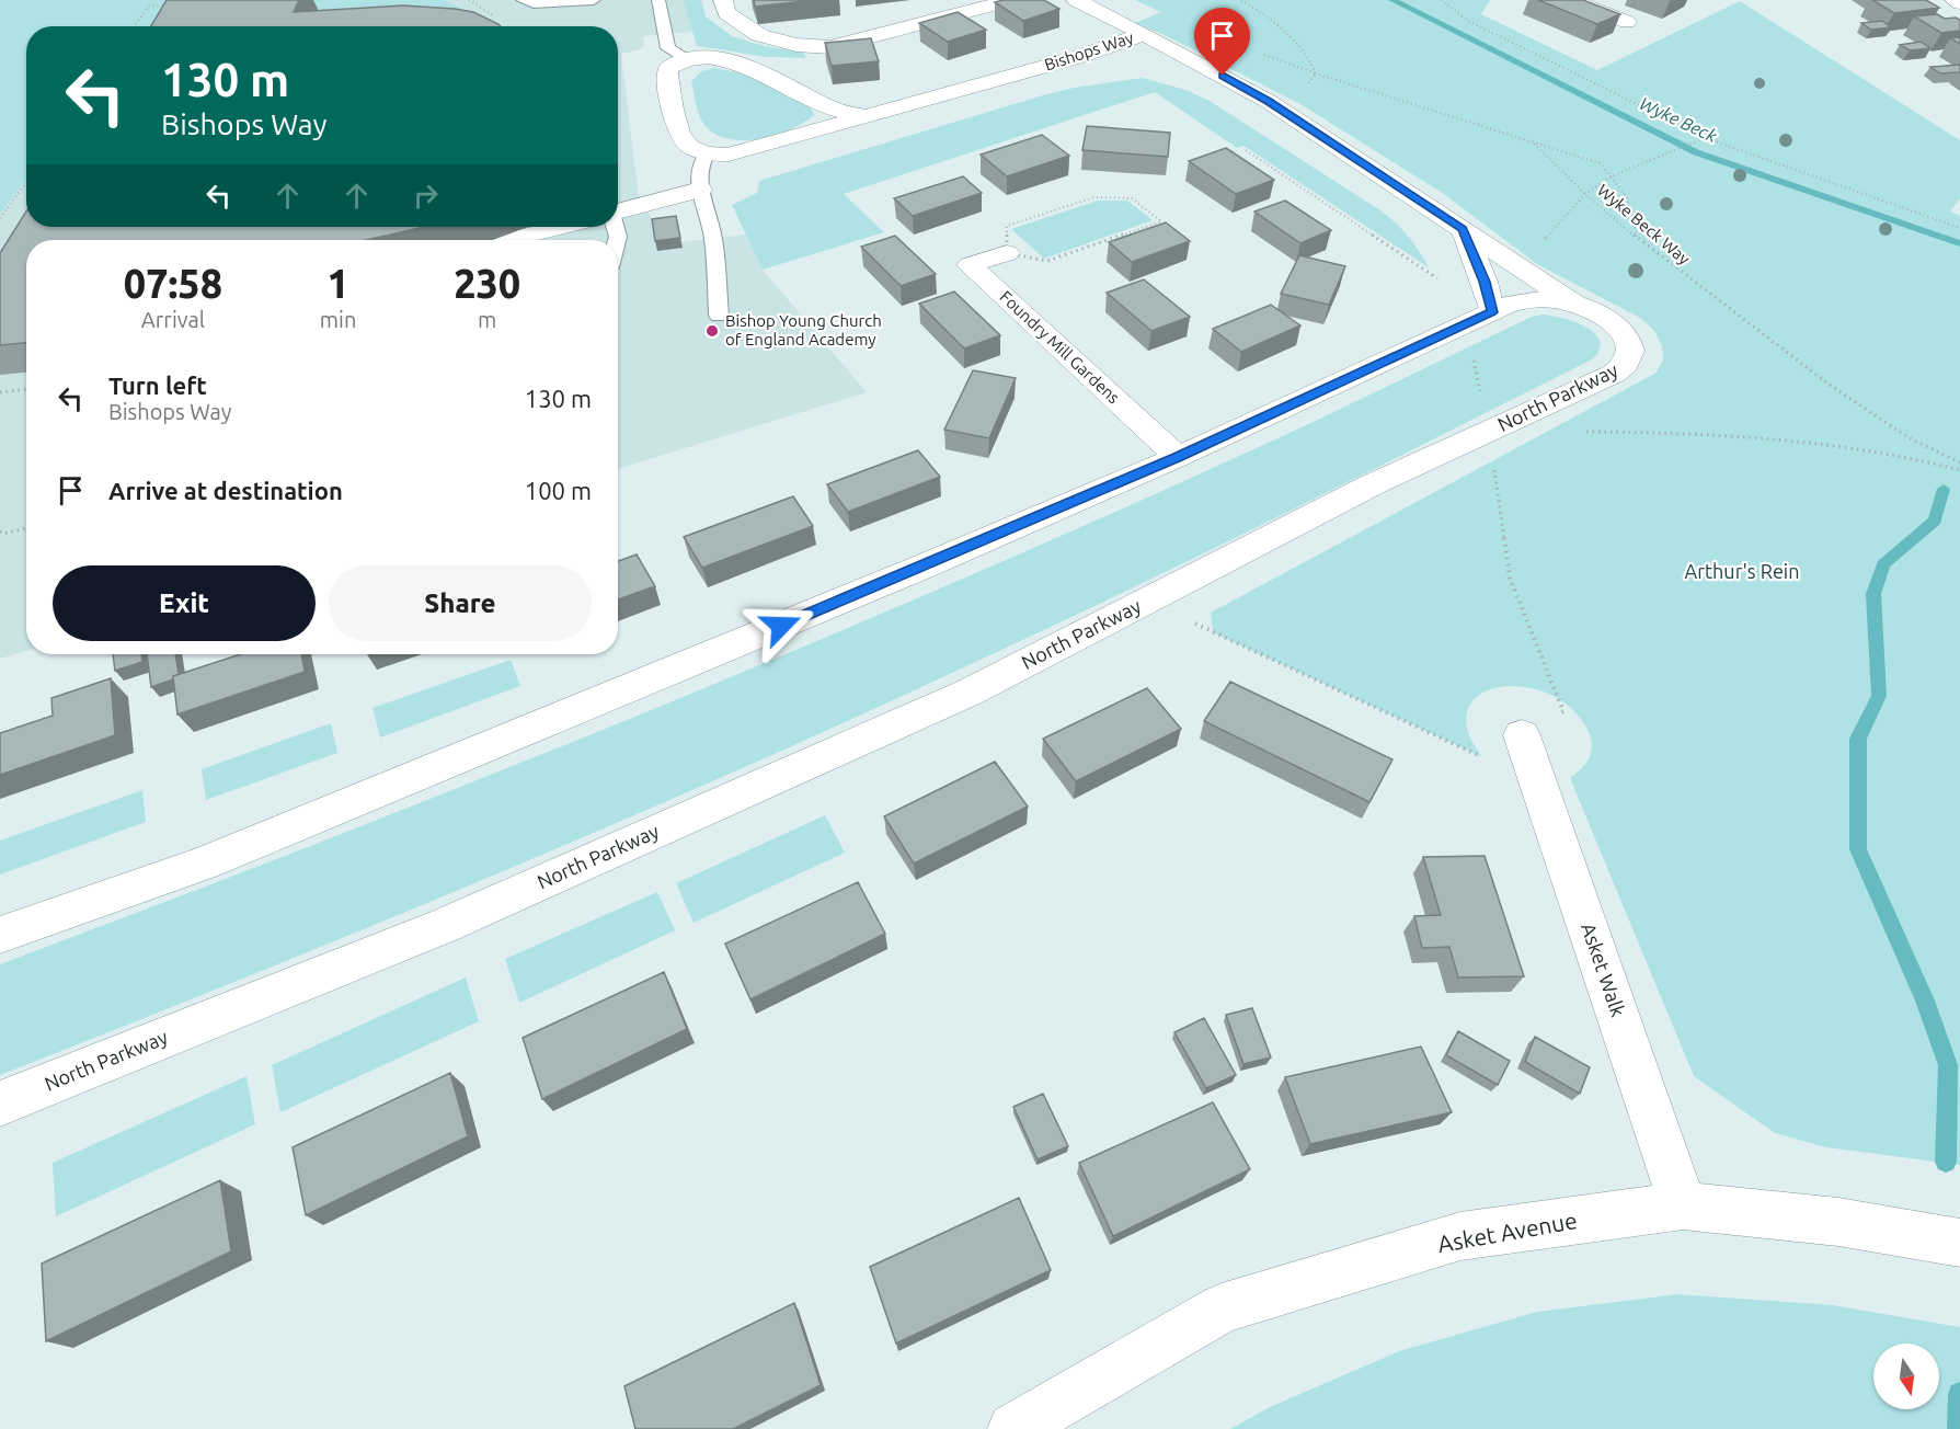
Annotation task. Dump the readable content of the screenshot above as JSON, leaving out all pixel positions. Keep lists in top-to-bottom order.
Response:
{
  "streets": {
    "street": [
      "Bishops Way",
      "Foundry Mill Gardens",
      "North Parkway",
      "Asket Walk",
      "Asket Avenue"
    ],
    "path": ["Wyke Beck Way"]
  },
  "crossings": [
    ["Bishops Way", "North Parkway"],
    ["Foundry Mill Gardens", "North Parkway"],
    ["Asket Walk", "Asket Avenue"]
  ],
  "water": ["Wyke Beck"],
  "parks": ["Arthur's Rein"],
  "places": ["Bishop Young Church of England Academy"],
  "north": "bottom",
  "page": {
    "turn": ["130 m", "Bishops Way"],
    "eta": [
      "07:58",
      "Arrival",
      "1",
      "min",
      "230",
      "m"
    ],
    "list": [
      {
        "name": "Turn left",
        "note": "Bishops Way",
        "value": "130 m"
      },
      {
        "name": "Arrive at destination",
        "value": "100 m"
      }
    ],
    "buttons": ["Exit", "Share"]
  }
}
